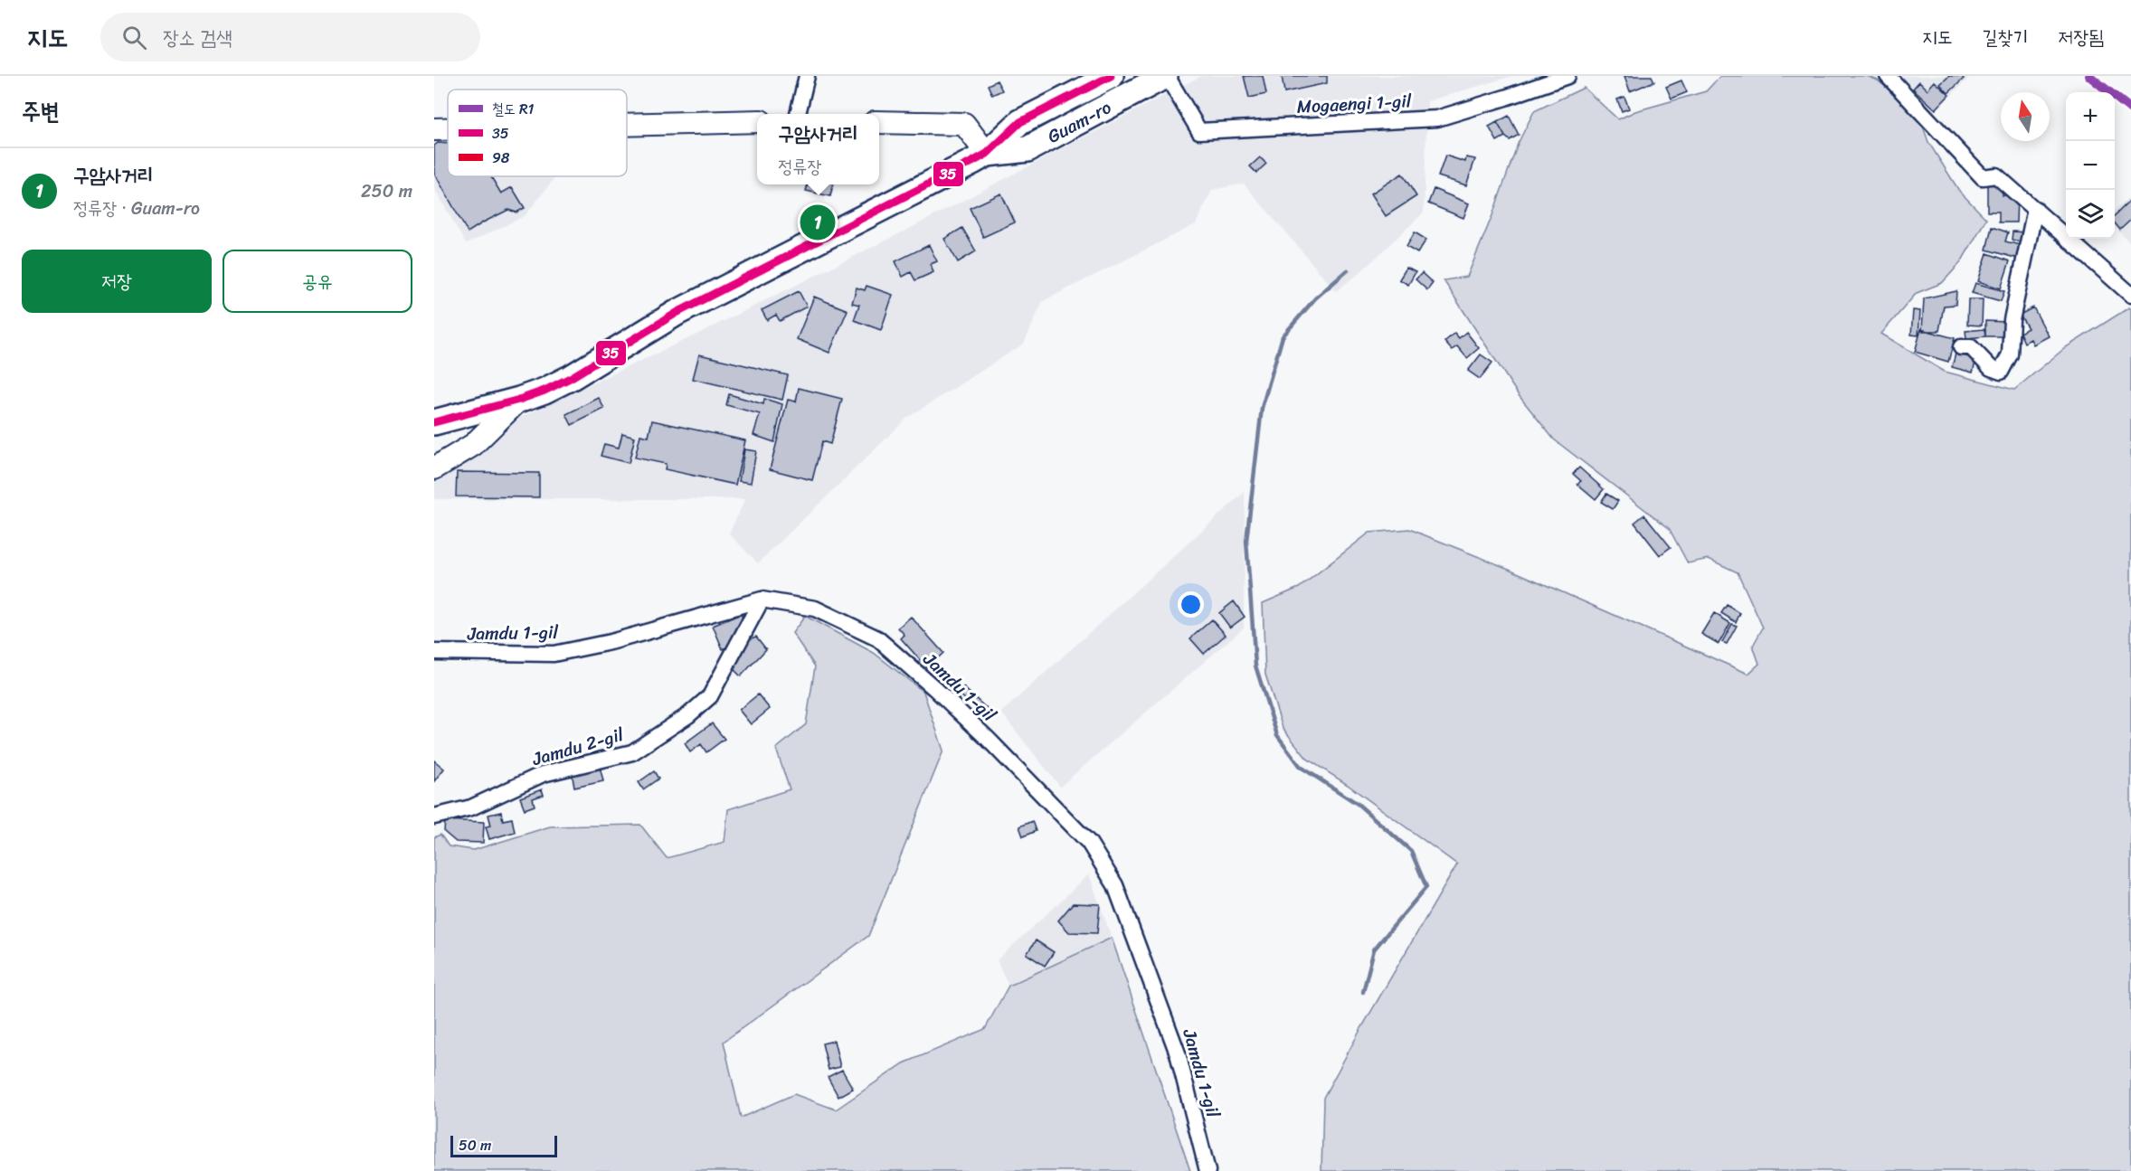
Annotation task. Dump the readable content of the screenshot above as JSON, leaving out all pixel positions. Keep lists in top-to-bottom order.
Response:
{
  "streets": {
    "main road": ["Guam-ro"],
    "street": ["Mogaengi 1-gil", "Jamdu 1-gil", "Jamdu 2-gil"]
  },
  "crossings": [
    ["Mogaengi 1-gil", "Guam-ro"],
    ["Jamdu 1-gil", "Jamdu 2-gil"]
  ],
  "lines": ["rail line R1", "transit line 35"],
  "legend": ["철도 R1", "35", "98"],
  "scale_bar": "50 m",
  "north": "top",
  "page": {
    "header": "지도",
    "search": "장소 검색",
    "nav": ["지도", "길찾기", "저장됨"],
    "heading": "주변",
    "map_buttons": ["+", "−"],
    "popup": ["구암사거리", "정류장"],
    "list": [
      {
        "mark": "1",
        "name": "구암사거리",
        "note": "정류장 · Guam-ro",
        "value": "250 m"
      }
    ],
    "pins": "1",
    "buttons": ["저장", "공유"],
    "scale": "50 m"
  }
}
